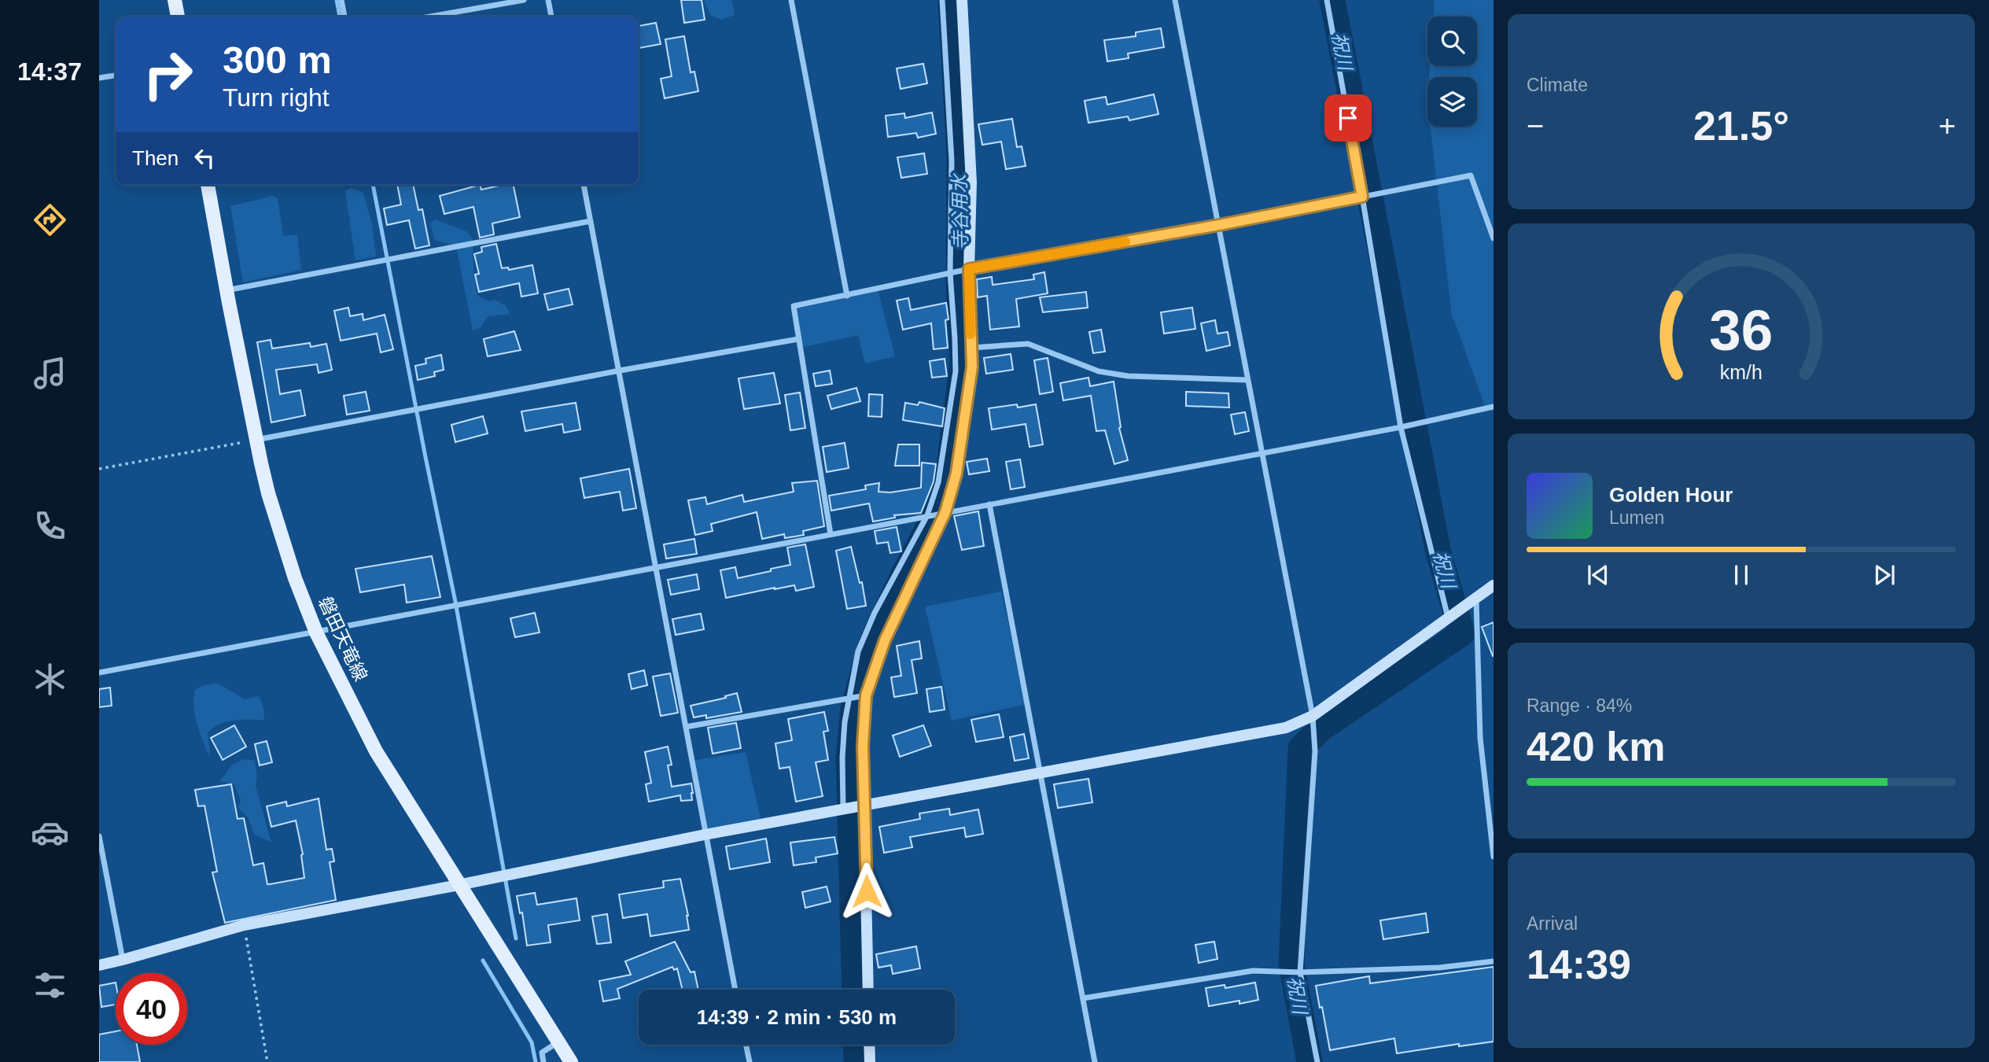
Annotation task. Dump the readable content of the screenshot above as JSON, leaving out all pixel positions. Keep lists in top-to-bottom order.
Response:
{
  "streets": {
    "main road": ["磐田天竜線"]
  },
  "water": ["祝川", "寺谷用水"],
  "page": {
    "tabs": "14:37",
    "tile": [
      "Climate",
      ["Range · 84%", "420 km"],
      ["Arrival", "14:39"]
    ],
    "turn": ["300 m", "Turn right"],
    "heat": ["−", "21.5°", "+"],
    "then": "Then",
    "song": ["Golden Hour", "Lumen"],
    "limit": "40",
    "trip": "14:39 · 2 min · 530 m",
    "gauge": ["36", "km/h"]
  }
}
